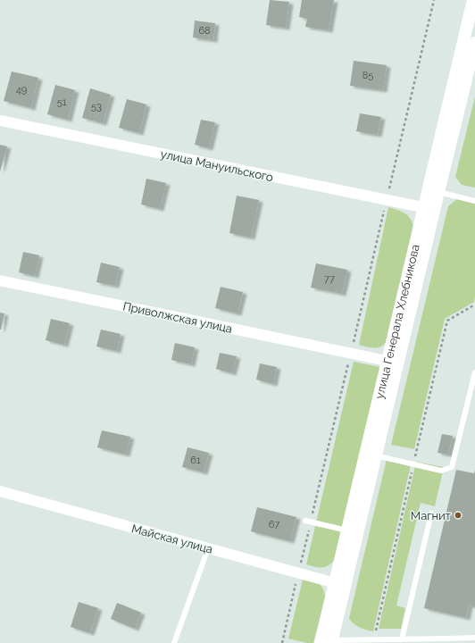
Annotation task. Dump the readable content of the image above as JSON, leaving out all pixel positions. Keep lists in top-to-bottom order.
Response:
{
  "streets": {
    "street": [
      "улица Мануильского",
      "Приволжская улица",
      "улица Генерала Хлебникова",
      "Майская улица"
    ]
  },
  "crossings": [
    ["улица Мануильского", "улица Генерала Хлебникова"],
    ["Приволжская улица", "улица Генерала Хлебникова"],
    ["улица Генерала Хлебникова", "Майская улица"]
  ],
  "places": ["Магнит"],
  "house_numbers": [
    "68",
    "85",
    "49",
    "51",
    "53",
    "77",
    "61",
    "67"
  ]
}
